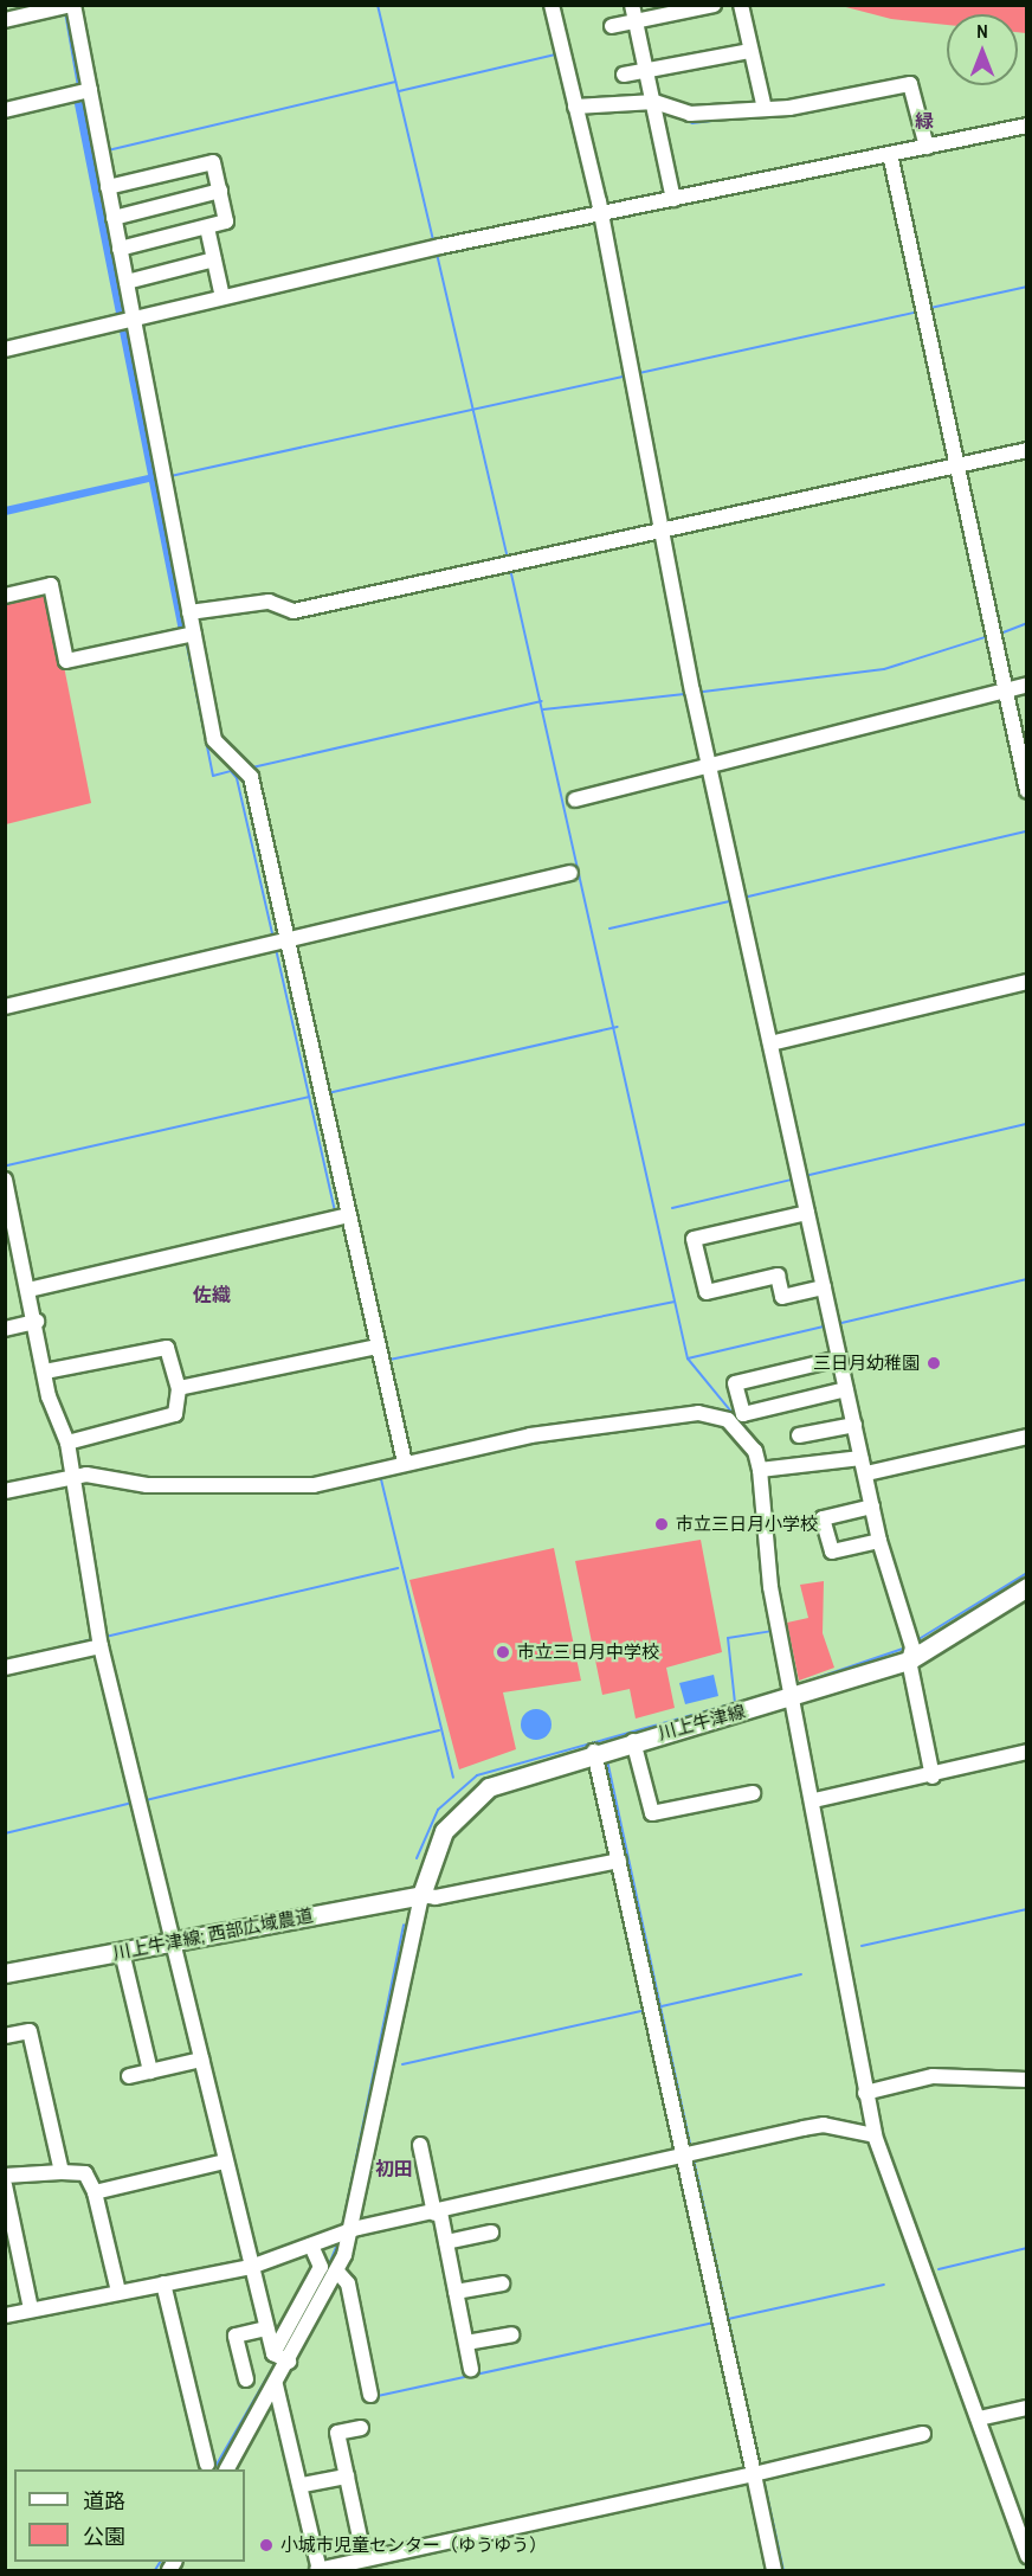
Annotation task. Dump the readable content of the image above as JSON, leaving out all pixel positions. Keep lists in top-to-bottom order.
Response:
{
  "streets": {
    "main road": ["川上牛津線", "川上牛津線; 西部広域農道"]
  },
  "crossings": [
    ["川上牛津線", "川上牛津線; 西部広域農道"]
  ],
  "districts": ["緑", "佐織", "初田"],
  "places": [
    "三日月幼稚園",
    "市立三日月小学校",
    "市立三日月中学校",
    "小城市児童センター（ゆうゆう）"
  ],
  "legend": ["道路", "公園"],
  "north": "top"
}
